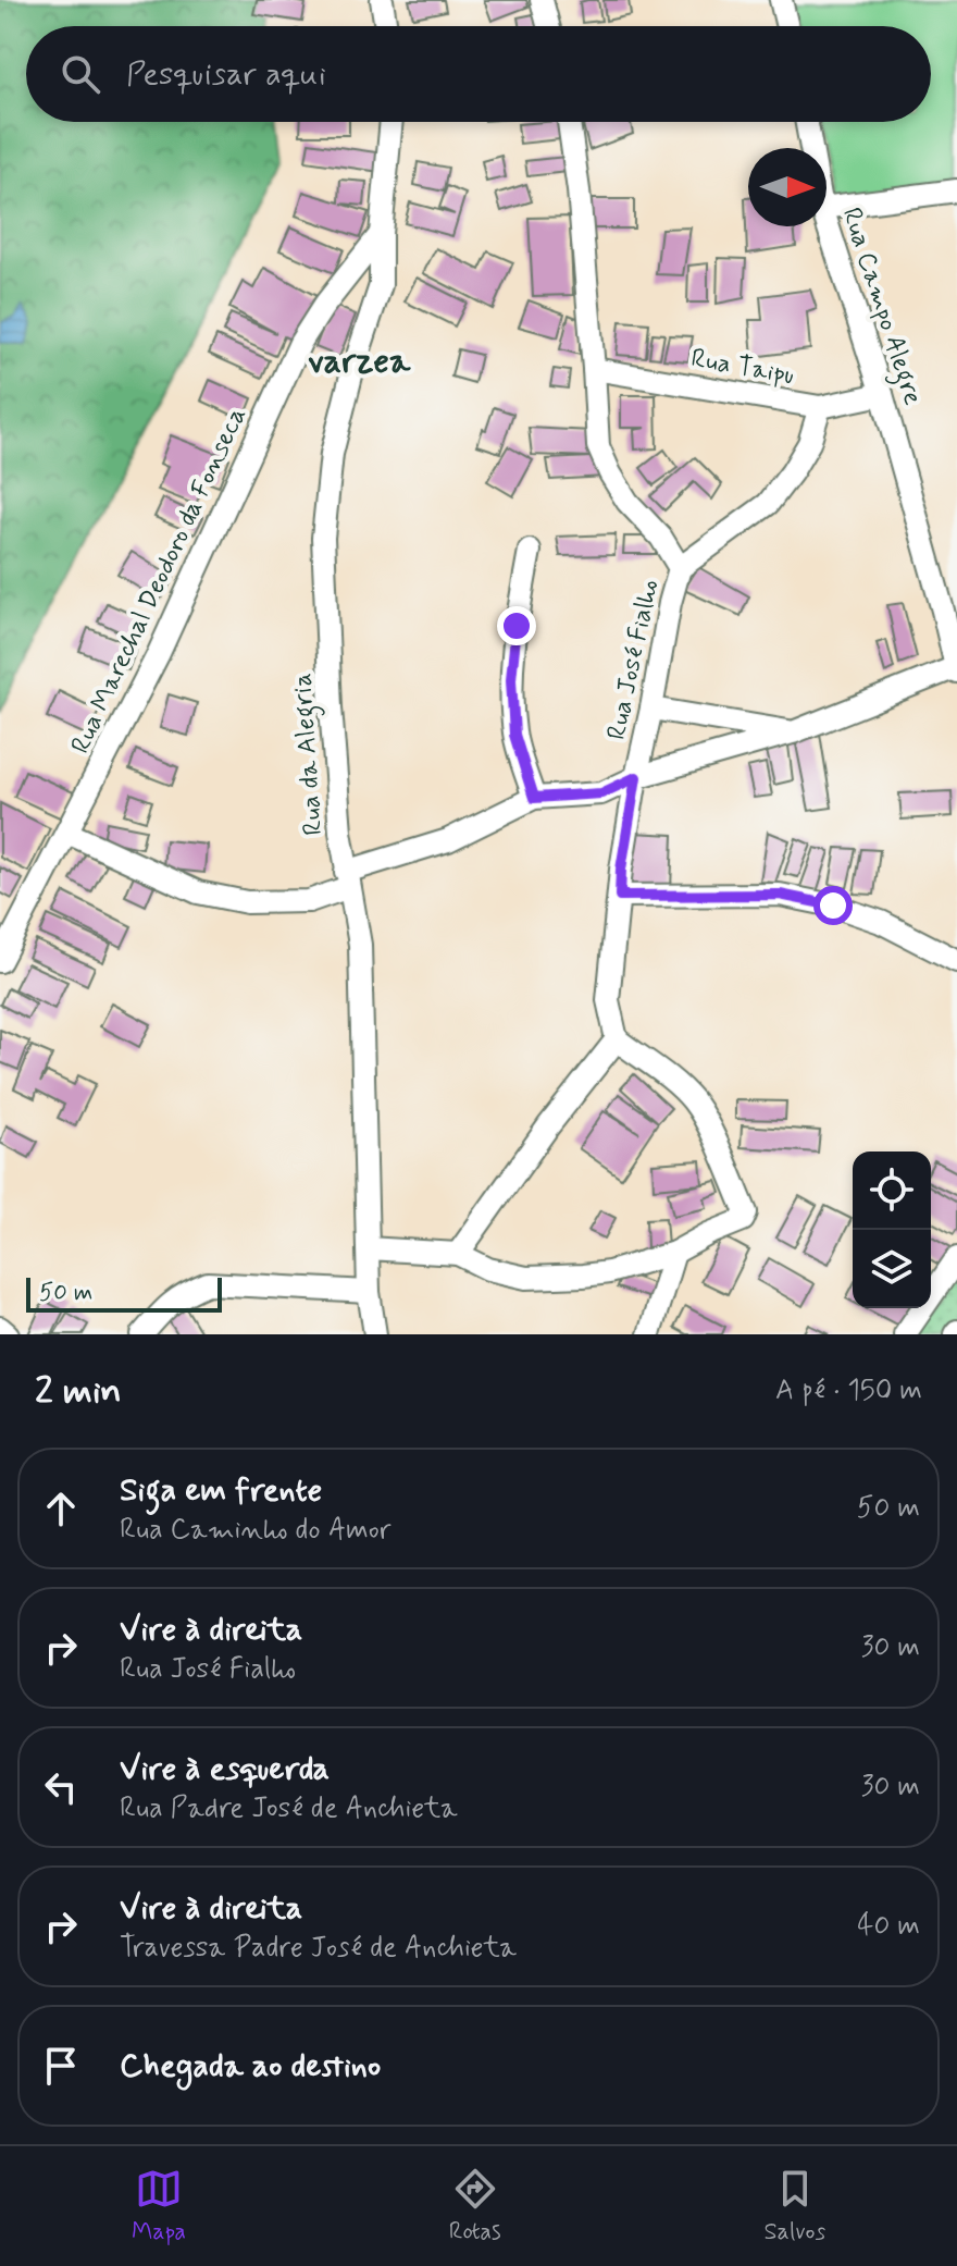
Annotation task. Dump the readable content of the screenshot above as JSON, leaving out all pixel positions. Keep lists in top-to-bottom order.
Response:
{
  "streets": {
    "street": [
      "Rua Campo Alegre",
      "Rua Taipu",
      "Rua Marechal Deodoro da Fonseca",
      "Rua José Fialho",
      "Rua da Alegria"
    ]
  },
  "crossings": [
    ["Rua Campo Alegre", "Rua Taipu"],
    ["Rua Taipu", "Rua José Fialho"],
    ["Rua Marechal Deodoro da Fonseca", "Rua da Alegria"]
  ],
  "districts": ["varzea"],
  "scale_bar": "50 m",
  "north": "right",
  "page": {
    "search": "Pesquisar aqui",
    "scale": "50 m",
    "heading": ["2 min", "A pé · 150 m"],
    "list": [
      ["Siga em frente", "Rua Caminho do Amor", "50 m"],
      ["Vire à direita", "Rua José Fialho", "30 m"],
      ["Vire à esquerda", "Rua Padre José de Anchieta", "30 m"],
      ["Vire à direita", "Travessa Padre José de Anchieta", "40 m"],
      "Chegada ao destino"
    ],
    "nav": ["Mapa", "Rotas", "Salvos"]
  }
}
